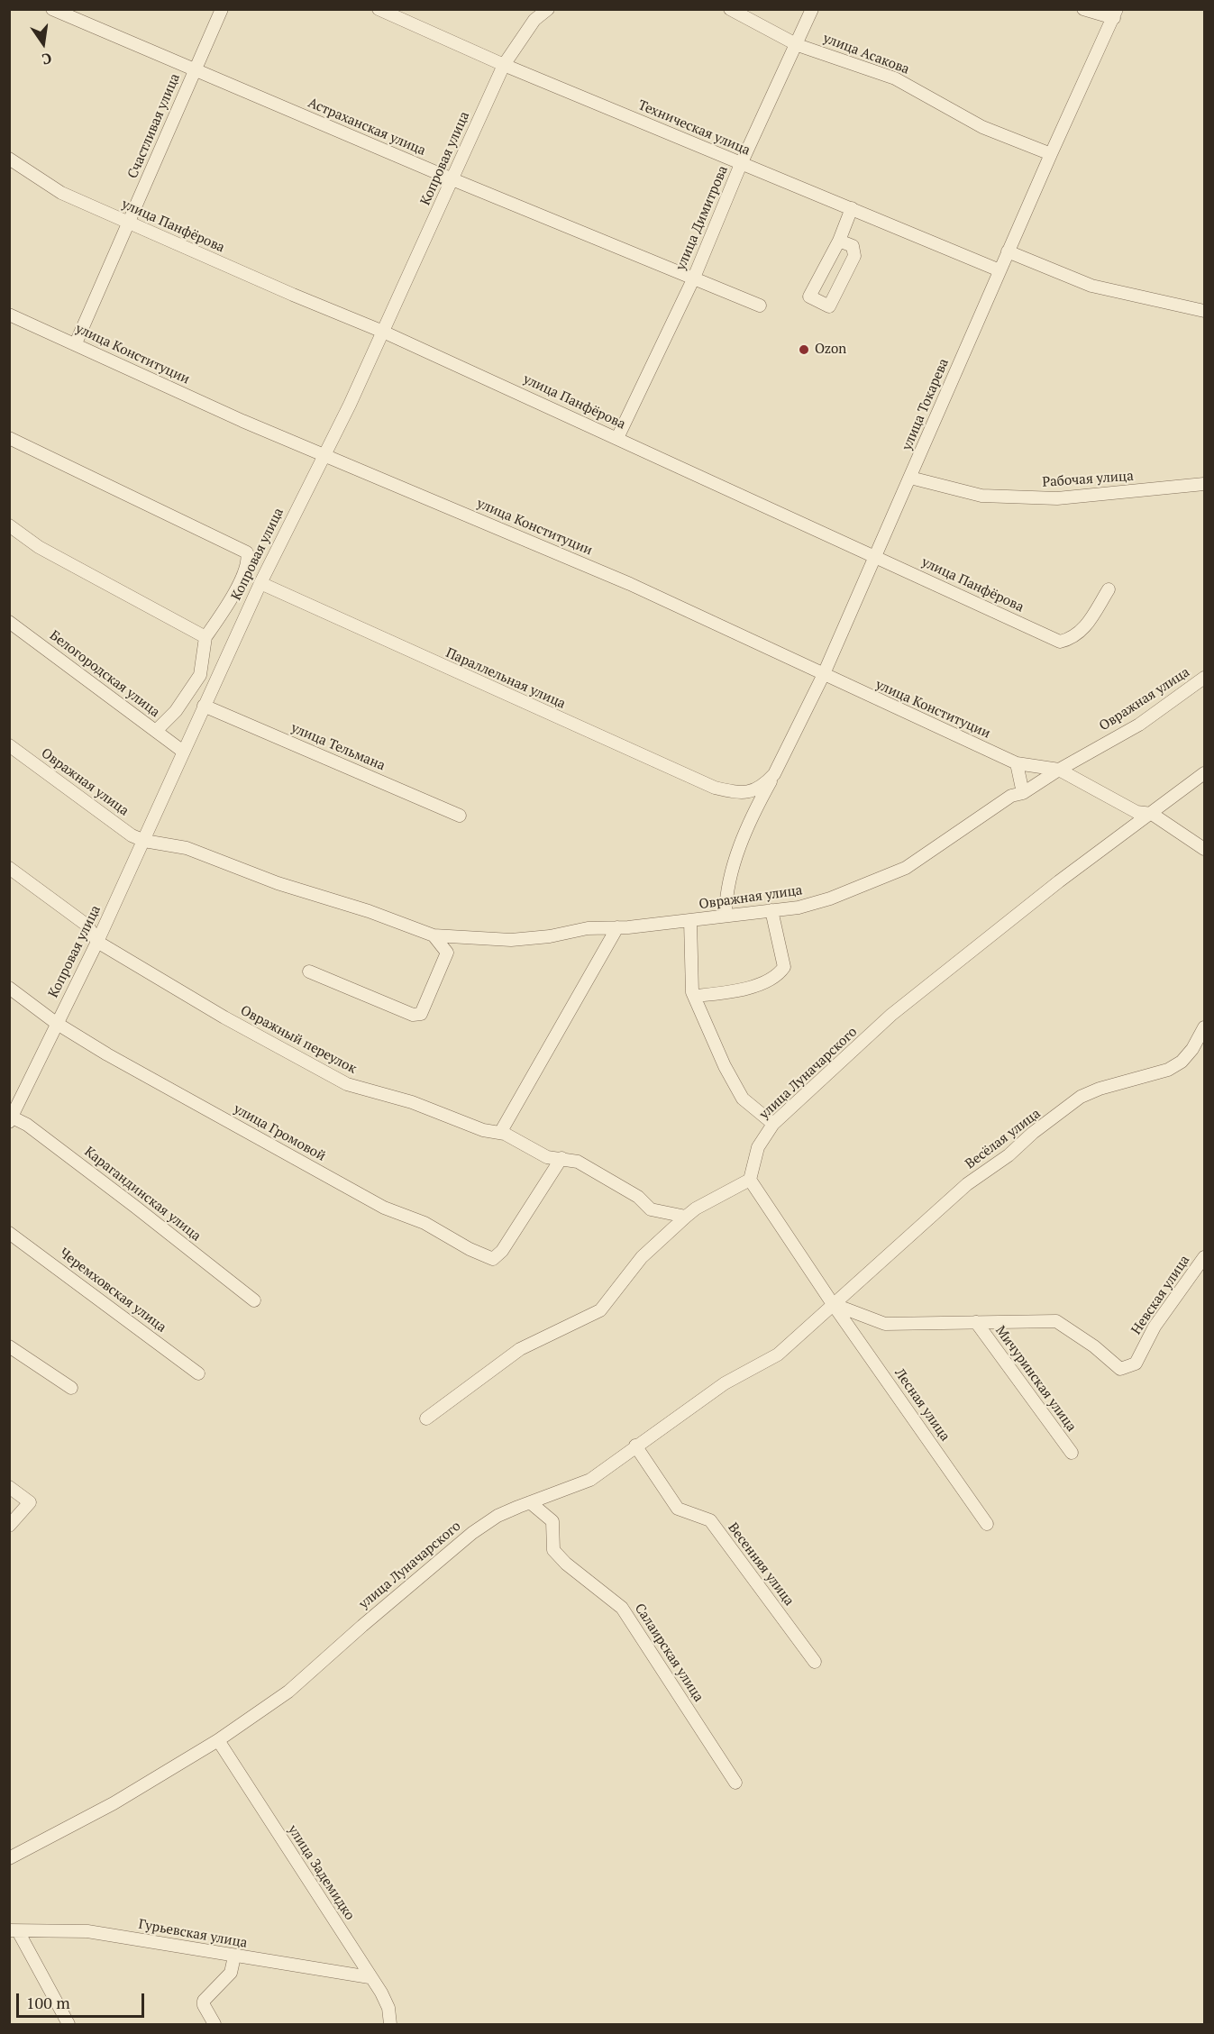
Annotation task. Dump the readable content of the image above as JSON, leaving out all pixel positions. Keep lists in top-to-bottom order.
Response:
{
  "streets": {
    "street": [
      "улица Асакова",
      "Счастливая улица",
      "Астраханская улица",
      "Техническая улица",
      "Копровая улица",
      "улица Димитрова",
      "улица Панфёрова",
      "улица Конституции",
      "улица Токарева",
      "Рабочая улица",
      "Белогородская улица",
      "Параллельная улица",
      "Овражная улица",
      "улица Тельмана",
      "Овражный переулок",
      "улица Луначарского",
      "улица Громовой",
      "Весёлая улица",
      "Карагандинская улица",
      "Черемховская улица",
      "Невская улица",
      "Мичуринская улица",
      "Лесная улица",
      "Весенняя улица",
      "Салаирская улица",
      "улица Задемидко",
      "Гурьевская улица"
    ]
  },
  "crossings": [
    ["улица Асакова", "улица Димитрова"],
    ["улица Асакова", "улица Токарева"],
    ["Счастливая улица", "Астраханская улица"],
    ["Счастливая улица", "улица Панфёрова"],
    ["Счастливая улица", "улица Конституции"],
    ["Астраханская улица", "Копровая улица"],
    ["Астраханская улица", "улица Димитрова"],
    ["Техническая улица", "Копровая улица"],
    ["Техническая улица", "улица Димитрова"],
    ["Техническая улица", "улица Токарева"],
    ["Копровая улица", "улица Панфёрова"],
    ["Копровая улица", "улица Конституции"],
    ["Копровая улица", "Белогородская улица"],
    ["Копровая улица", "Параллельная улица"],
    ["Копровая улица", "Овражная улица"],
    ["Копровая улица", "улица Тельмана"],
    ["Копровая улица", "Овражный переулок"],
    ["Копровая улица", "улица Громовой"],
    ["Копровая улица", "Карагандинская улица"],
    ["улица Димитрова", "улица Панфёрова"],
    ["улица Панфёрова", "улица Токарева"],
    ["улица Конституции", "улица Токарева"],
    ["улица Конституции", "Овражная улица"],
    ["улица Токарева", "Рабочая улица"],
    ["улица Токарева", "Параллельная улица"],
    ["Овражный переулок", "улица Громовой"],
    ["улица Луначарского", "Весёлая улица"],
    ["улица Луначарского", "Лесная улица"],
    ["улица Луначарского", "Весенняя улица"],
    ["улица Луначарского", "Салаирская улица"],
    ["улица Луначарского", "улица Задемидко"],
    ["Весёлая улица", "Лесная улица"],
    ["Невская улица", "Мичуринская улица"],
    ["улица Задемидко", "Гурьевская улица"]
  ],
  "places": ["Ozon"],
  "scale_bar": "100 m",
  "north": "bottom"
}
